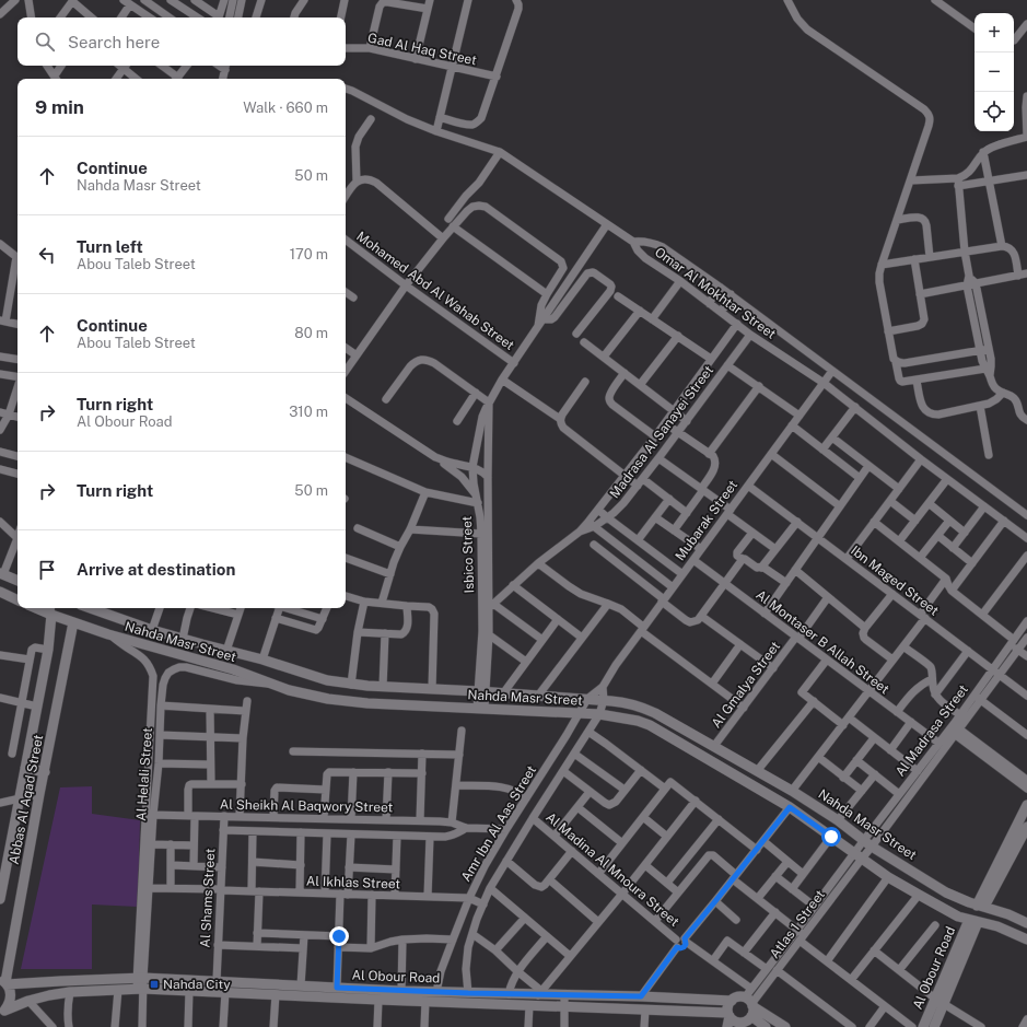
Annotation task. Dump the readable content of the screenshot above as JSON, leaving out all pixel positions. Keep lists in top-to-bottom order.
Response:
{
  "streets": {
    "street": [
      "Gad Al Haq Street",
      "Mohamed Abd Al Wahab Street",
      "Omar Al Mokhtar Street",
      "Madrasa Al Sanayei Street",
      "Mubarak Street",
      "Isbico Street",
      "Ibn Maged Street",
      "Nahda Masr Street",
      "Al Montaser B Allah Street",
      "Al Gmalya Street",
      "Al Madrasa Street",
      "Al Helali Street",
      "Abbas Al Aqad Street",
      "Al Sheikh Al Baqwory Street",
      "Amr Ibn Al Aas Street",
      "Al Madina Al Mnoura Street",
      "Al Ikhlas Street",
      "Al Shams Street",
      "Atlas 1 Street",
      "Al Obour Road"
    ]
  },
  "crossings": [
    ["Mohamed Abd Al Wahab Street", "Isbico Street"],
    ["Omar Al Mokhtar Street", "Madrasa Al Sanayei Street"],
    ["Omar Al Mokhtar Street", "Mubarak Street"],
    ["Madrasa Al Sanayei Street", "Isbico Street"],
    ["Mubarak Street", "Ibn Maged Street"],
    ["Mubarak Street", "Nahda Masr Street"],
    ["Mubarak Street", "Al Montaser B Allah Street"],
    ["Mubarak Street", "Amr Ibn Al Aas Street"],
    ["Isbico Street", "Nahda Masr Street"],
    ["Ibn Maged Street", "Al Madrasa Street"],
    ["Nahda Masr Street", "Al Gmalya Street"],
    ["Nahda Masr Street", "Al Madrasa Street"],
    ["Nahda Masr Street", "Al Helali Street"],
    ["Nahda Masr Street", "Abbas Al Aqad Street"],
    ["Nahda Masr Street", "Amr Ibn Al Aas Street"],
    ["Nahda Masr Street", "Atlas 1 Street"],
    ["Nahda Masr Street", "Al Obour Road"],
    ["Al Montaser B Allah Street", "Al Gmalya Street"],
    ["Al Montaser B Allah Street", "Al Madrasa Street"],
    ["Al Madrasa Street", "Atlas 1 Street"],
    ["Al Helali Street", "Al Sheikh Al Baqwory Street"],
    ["Al Helali Street", "Al Ikhlas Street"],
    ["Al Helali Street", "Al Obour Road"],
    ["Abbas Al Aqad Street", "Al Obour Road"],
    ["Al Sheikh Al Baqwory Street", "Amr Ibn Al Aas Street"],
    ["Al Sheikh Al Baqwory Street", "Al Shams Street"],
    ["Amr Ibn Al Aas Street", "Al Madina Al Mnoura Street"],
    ["Amr Ibn Al Aas Street", "Al Ikhlas Street"],
    ["Amr Ibn Al Aas Street", "Al Obour Road"],
    ["Al Madina Al Mnoura Street", "Atlas 1 Street"],
    ["Al Ikhlas Street", "Al Shams Street"],
    ["Al Shams Street", "Al Obour Road"],
    ["Atlas 1 Street", "Al Obour Road"]
  ],
  "places": {
    "transit": ["Nahda City"]
  },
  "page": {
    "map_buttons": ["+", "−"],
    "search": "Search here",
    "heading": ["9 min", "Walk · 660 m"],
    "list": [
      ["Continue", "Nahda Masr Street", "50 m"],
      ["Turn left", "Abou Taleb Street", "170 m"],
      ["Continue", "Abou Taleb Street", "80 m"],
      ["Turn right", "Al Obour Road", "310 m"],
      ["Turn right", "50 m"],
      "Arrive at destination"
    ]
  }
}
